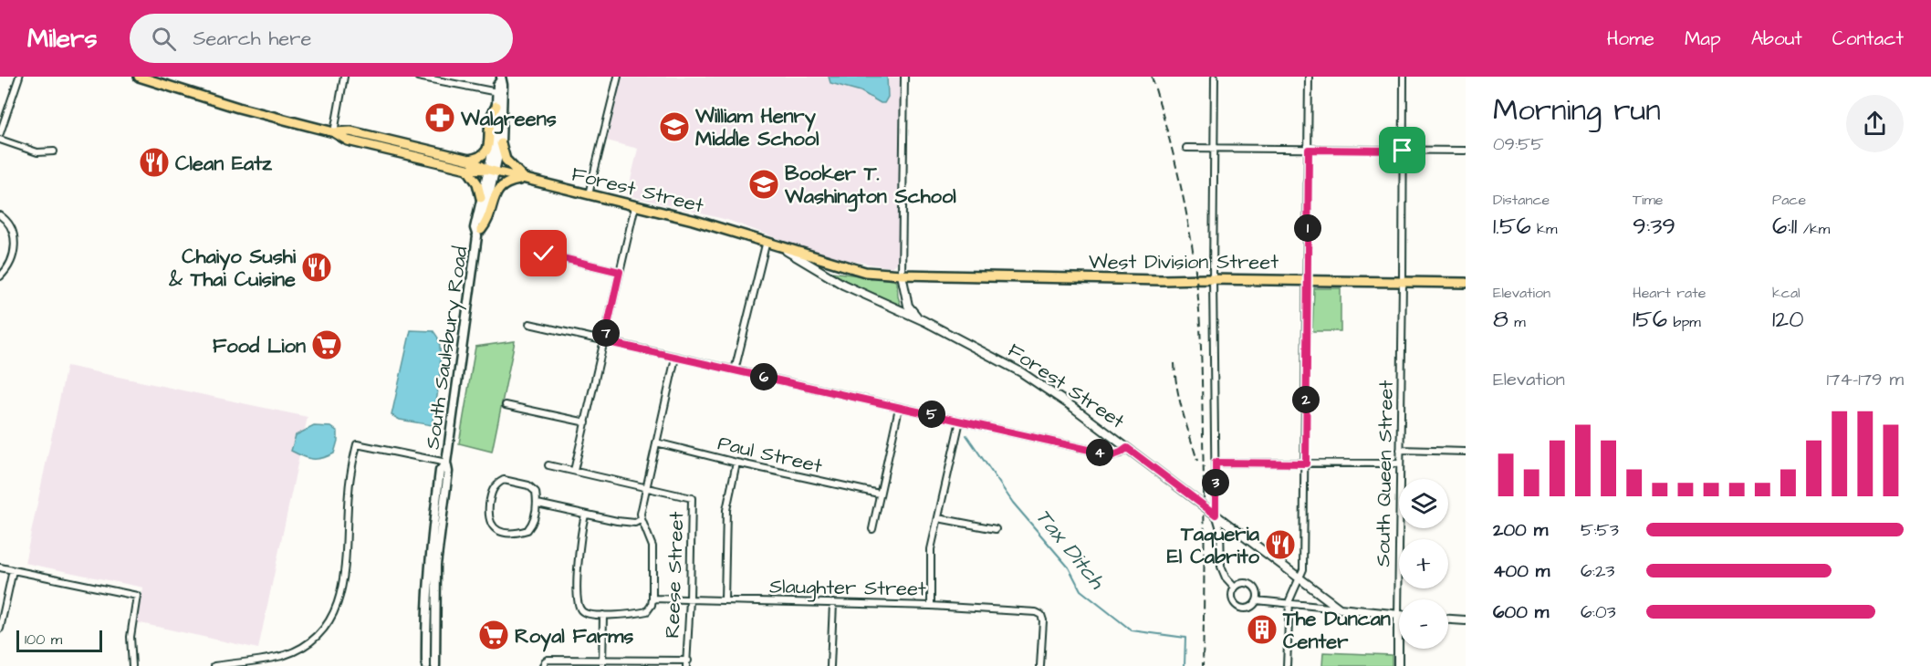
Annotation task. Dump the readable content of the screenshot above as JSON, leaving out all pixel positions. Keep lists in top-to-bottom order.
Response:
{
  "streets": {
    "highway": ["Forest Street", "West Division Street"],
    "main road": ["South Saulsbury Road"],
    "street": [
      "Paul Street",
      "South Queen Street",
      "Reese Street",
      "Slaughter Street"
    ]
  },
  "crossings": [
    ["Forest Street", "West Division Street"],
    ["Forest Street", "South Saulsbury Road"],
    ["West Division Street", "South Queen Street"],
    ["Paul Street", "Reese Street"],
    ["Reese Street", "Slaughter Street"]
  ],
  "water": ["Tax Ditch"],
  "places": {
    "pharmacy": ["Walgreens"],
    "school or university": ["William Henry Middle School", "Booker T. Washington School"],
    "restaurant": ["Clean Eatz", "Chaiyo Sushi & Thai Cuisine", "Taqueria El Cabrito"],
    "supermarket": ["Food Lion", "Royal Farms"],
    "building": ["The Duncan Center"]
  },
  "scale_bar": "100 m",
  "page": {
    "header": "Milers",
    "search": "Search here",
    "nav": [
      "Home",
      "Map",
      "About",
      "Contact"
    ],
    "heading": ["Morning run", "09:55"],
    "stats": [
      ["Distance", "1.56 km"],
      ["Time", "9:39"],
      ["Pace", "6:11 /km"],
      ["Elevation", "8 m"],
      ["Heart rate", "156 bpm"],
      ["kcal", "120"]
    ],
    "pins": [
      "1",
      "7",
      "6",
      "2",
      "5",
      "4",
      "3"
    ],
    "chart": ["Elevation", "174–179 m"],
    "map_buttons": ["+", "−"],
    "list": [
      {
        "name": "200 m",
        "note": "5:53"
      },
      {
        "name": "400 m",
        "note": "6:23"
      },
      {
        "name": "600 m",
        "note": "6:03"
      }
    ],
    "scale": "100 m"
  }
}
